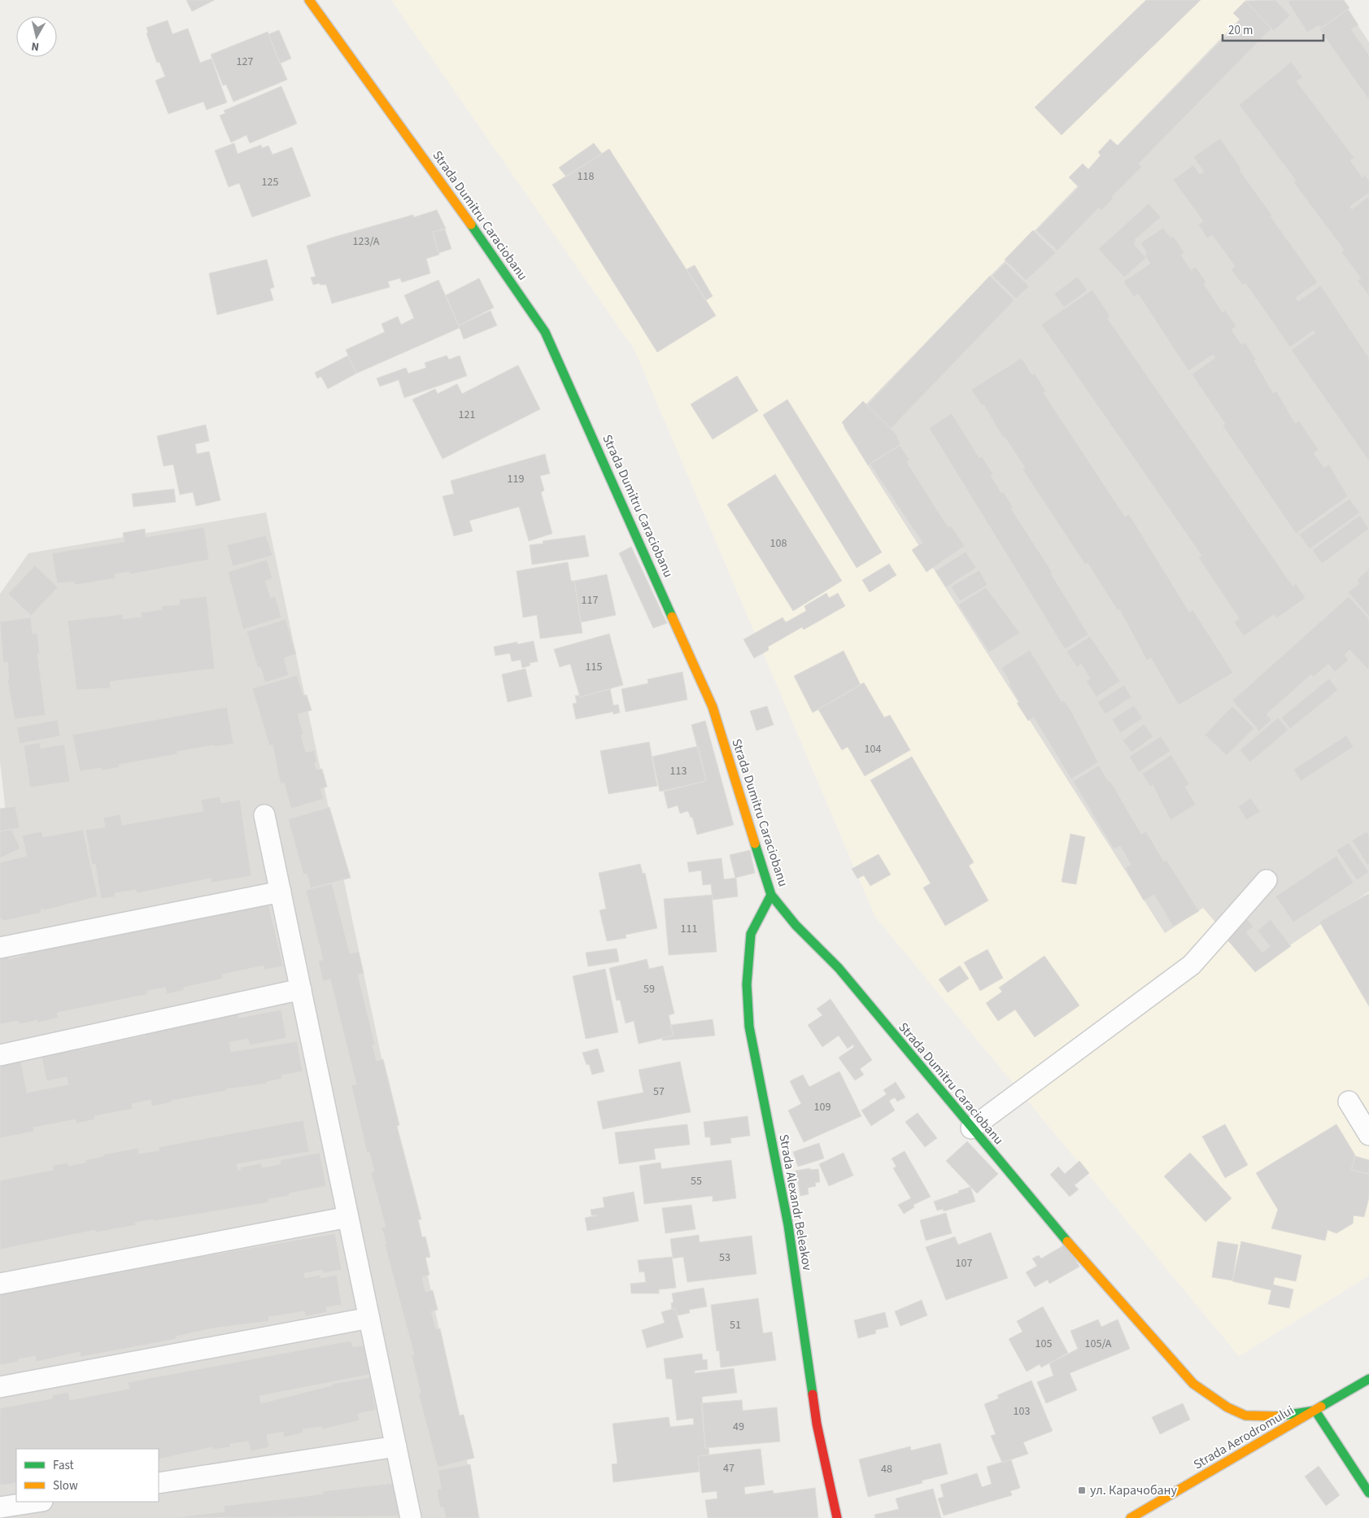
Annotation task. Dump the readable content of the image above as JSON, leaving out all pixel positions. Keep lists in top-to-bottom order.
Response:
{
  "streets": {
    "street": ["Strada Dumitru Caraciobanu", "Strada Alexandr Beleakov", "Strada Aerodromului"]
  },
  "crossings": [
    ["Strada Dumitru Caraciobanu", "Strada Alexandr Beleakov"],
    ["Strada Dumitru Caraciobanu", "Strada Aerodromului"]
  ],
  "places": {
    "transit": ["ул. Карачобану"]
  },
  "house_numbers": [
    "127",
    "118",
    "125",
    "123/A",
    "121",
    "119",
    "108",
    "117",
    "115",
    "104",
    "113",
    "111",
    "59",
    "57",
    "109",
    "55",
    "53",
    "107",
    "51",
    "105",
    "105/A",
    "103",
    "49",
    "47",
    "48"
  ],
  "legend": ["Fast", "Slow"],
  "scale_bar": "20 m",
  "north": "bottom"
}
